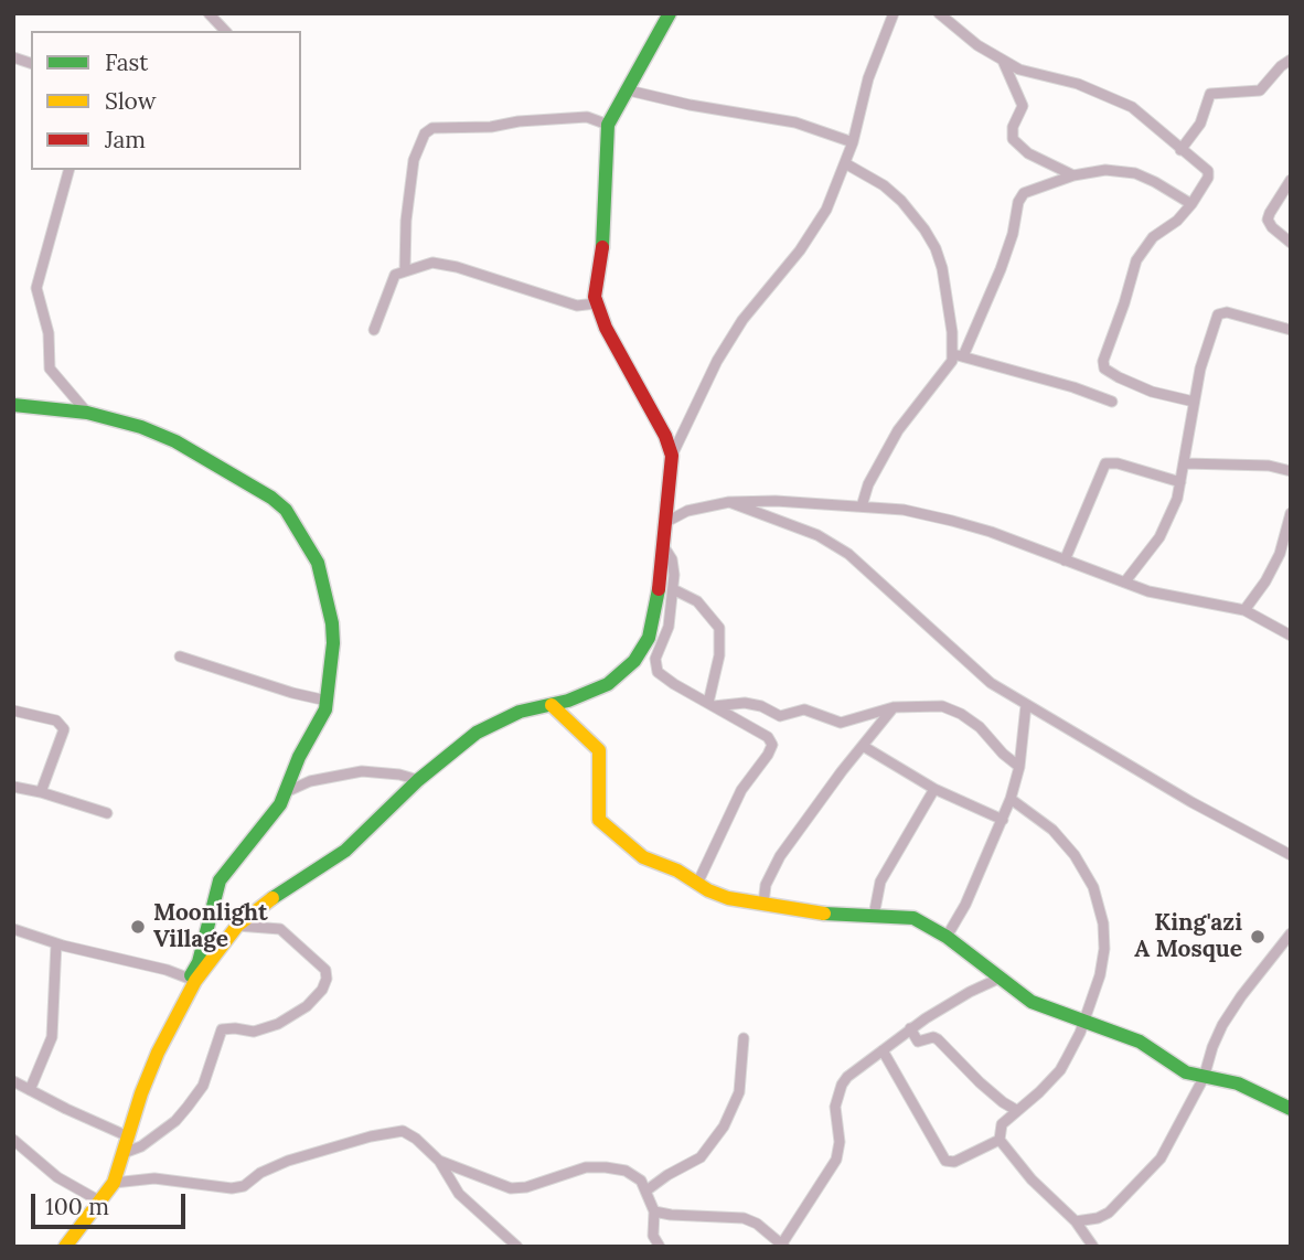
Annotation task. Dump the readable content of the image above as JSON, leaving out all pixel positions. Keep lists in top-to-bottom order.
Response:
{
  "places": ["Moonlight Village", "King'azi A Mosque"],
  "legend": ["Fast", "Slow", "Jam"],
  "scale_bar": "100 m"
}
